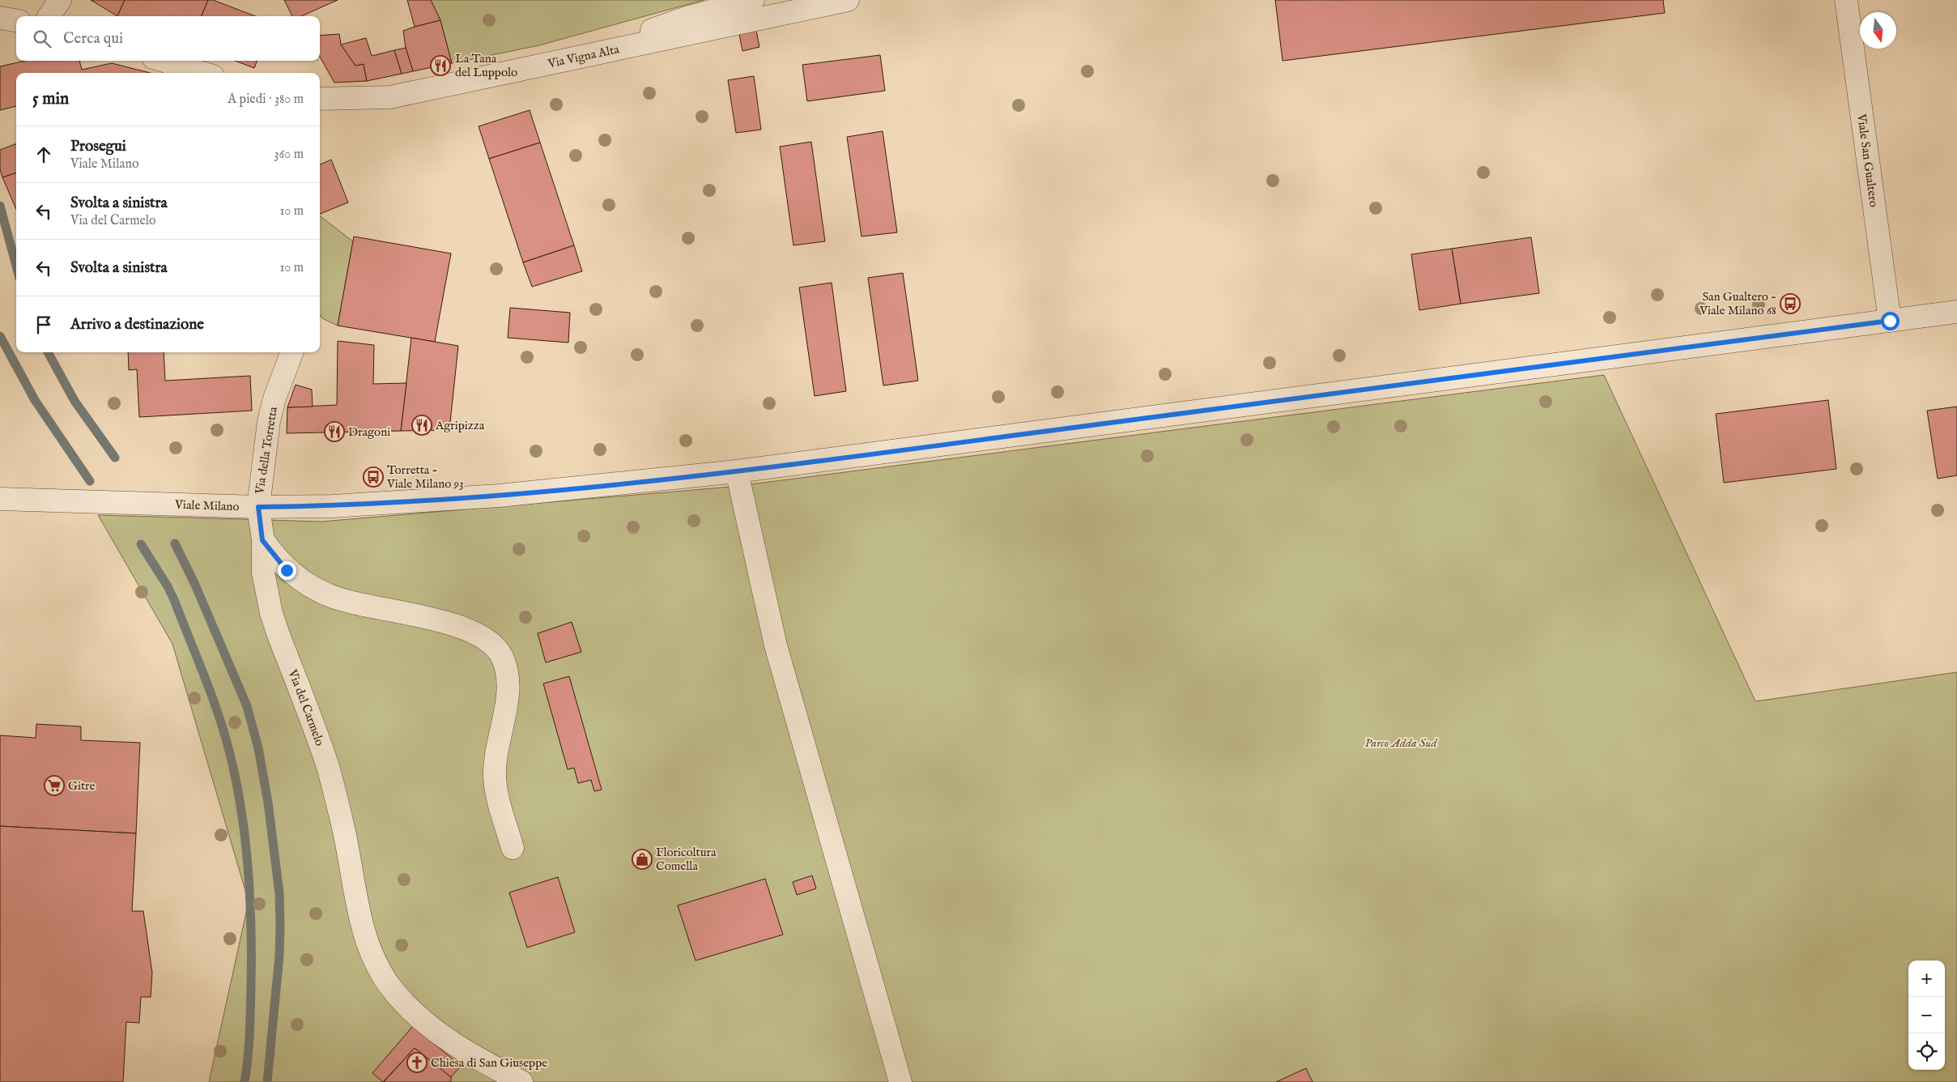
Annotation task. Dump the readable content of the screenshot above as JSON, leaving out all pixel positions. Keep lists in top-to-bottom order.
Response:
{
  "streets": {
    "street": [
      "Via Vigna Alta",
      "Viale San Gualtero",
      "Via della Torretta",
      "Viale Milano",
      "Via del Carmelo"
    ]
  },
  "crossings": [
    ["Viale San Gualtero", "Viale Milano"],
    ["Via della Torretta", "Viale Milano"],
    ["Via della Torretta", "Via del Carmelo"],
    ["Viale Milano", "Via del Carmelo"]
  ],
  "parks": ["Parco Adda Sud"],
  "places": {
    "restaurant": ["La Tana del Luppolo", "Agripizza", "Dragoni"],
    "bus stop": ["San Gualtero - Viale Milano 68", "Torretta - Viale Milano 93"],
    "supermarket": ["Gitre"],
    "shop": ["Floricoltura Comella"],
    "church": ["Chiesa di San Giuseppe"]
  },
  "north": "bottom",
  "page": {
    "search": "Cerca qui",
    "heading": ["5 min", "A piedi · 380 m"],
    "list": [
      ["Prosegui", "Viale Milano", "360 m"],
      ["Svolta a sinistra", "Via del Carmelo", "10 m"],
      ["Svolta a sinistra", "10 m"],
      "Arrivo a destinazione"
    ],
    "map_buttons": ["+", "−"]
  }
}
